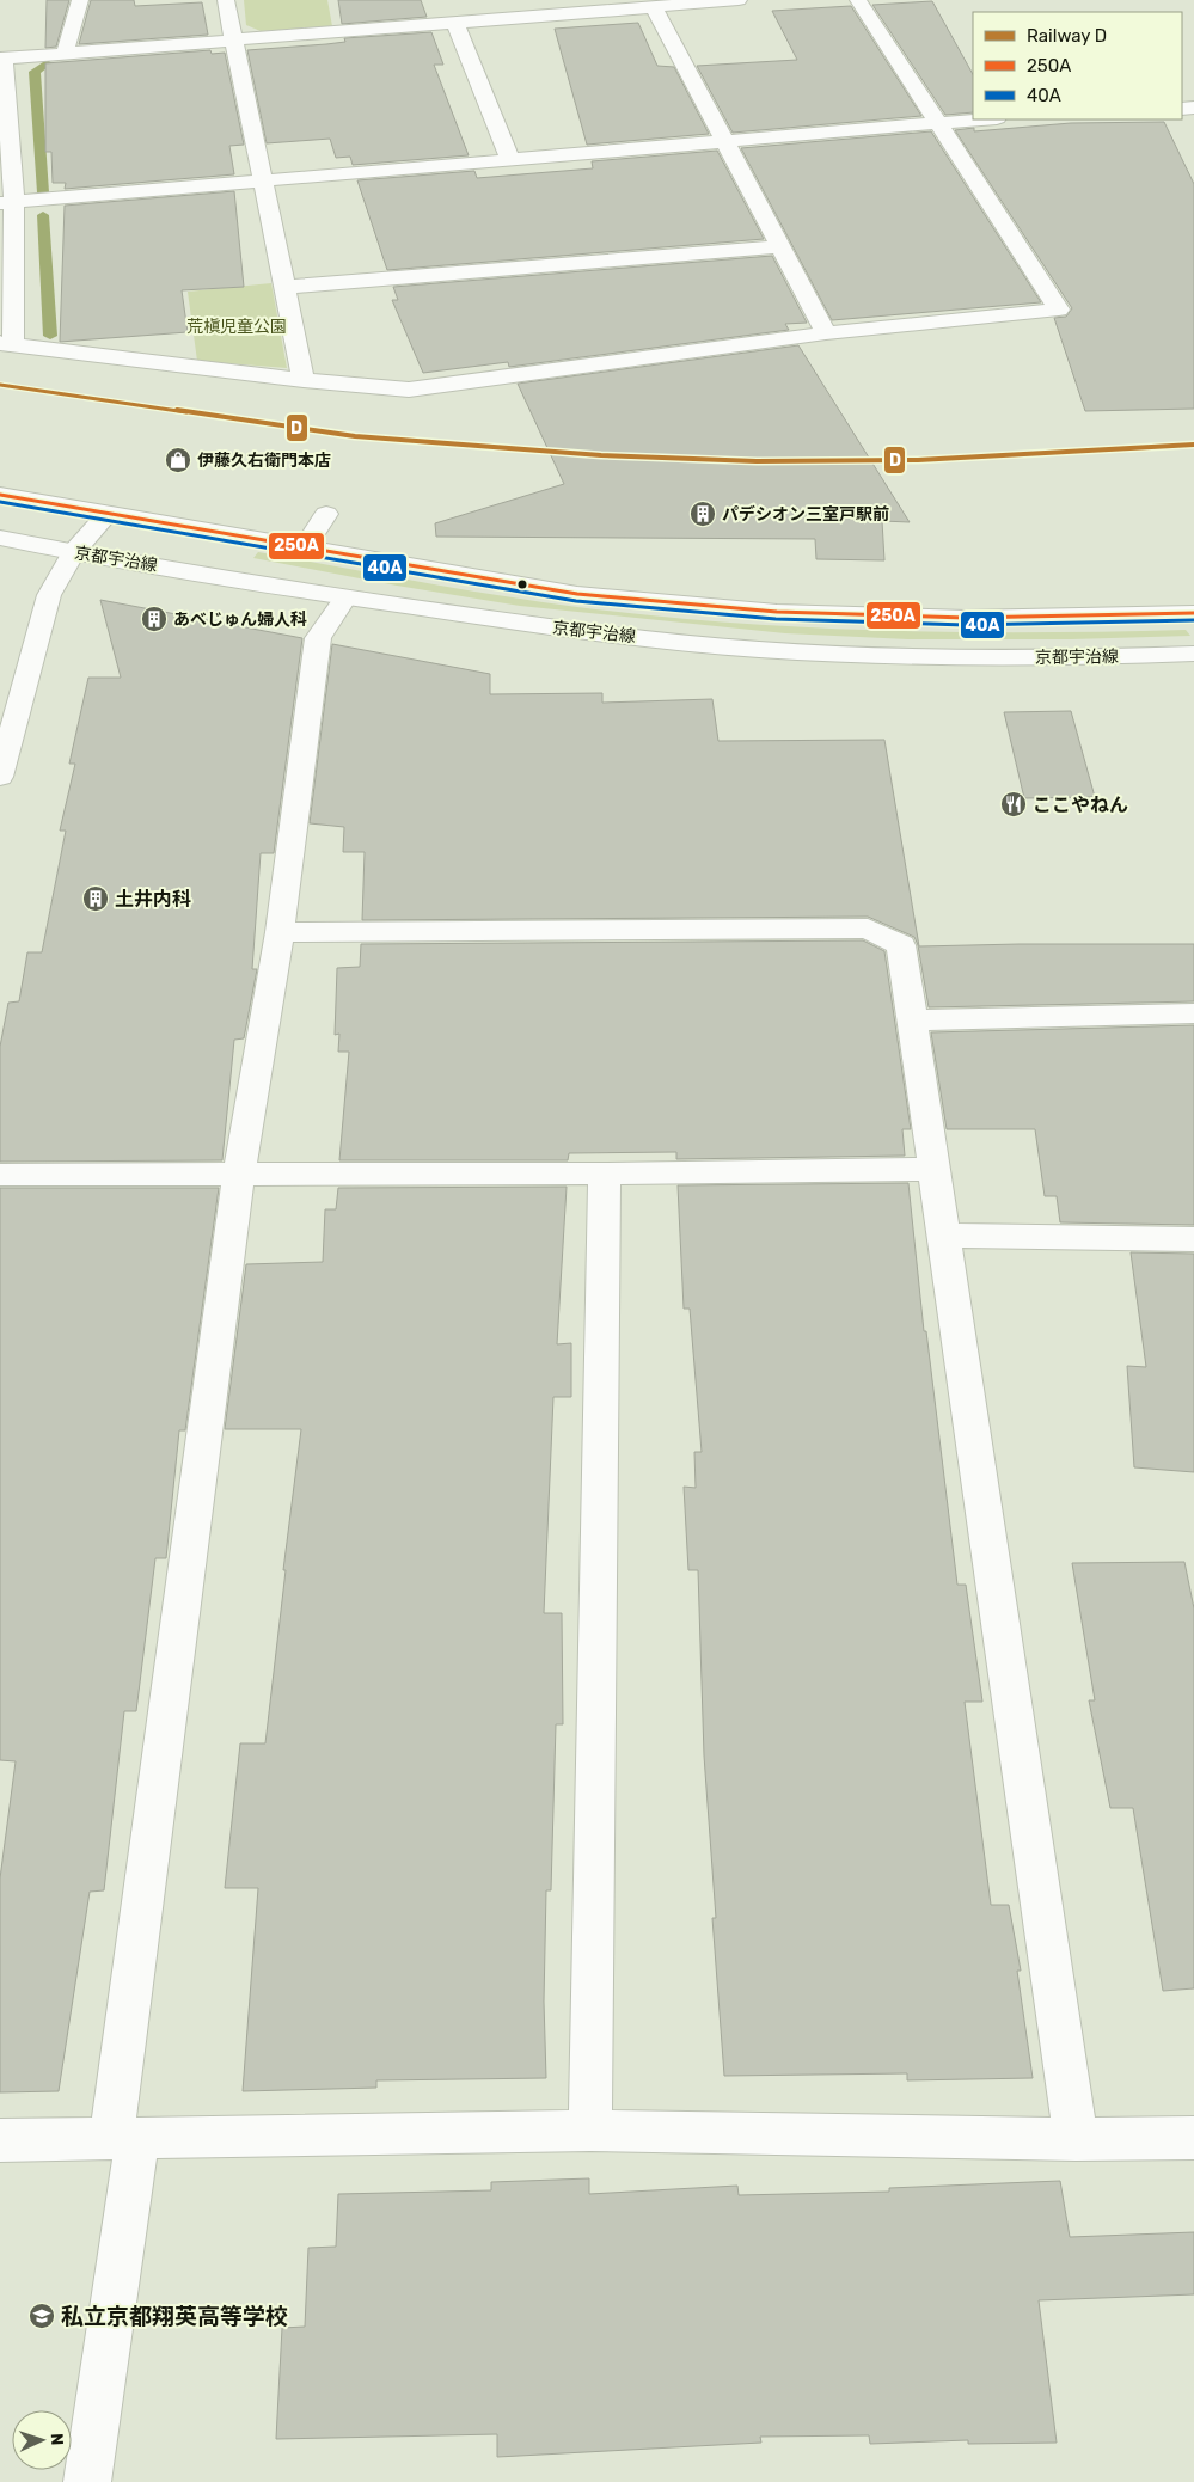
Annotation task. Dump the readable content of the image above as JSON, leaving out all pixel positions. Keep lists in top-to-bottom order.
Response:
{
  "streets": {
    "street": ["京都宇治線"]
  },
  "parks": ["荒槇児童公園"],
  "places": {
    "shop": ["伊藤久右衛門本店"],
    "building": ["パデシオン三室戸駅前", "あべじゅん婦人科", "土井内科"],
    "restaurant": ["ここやねん"],
    "school or university": ["私立京都翔英高等学校"]
  },
  "lines": ["rail line D", "transit line 250A", "transit line 40A"],
  "legend": ["Railway D", "250A", "40A"],
  "north": "right"
}
